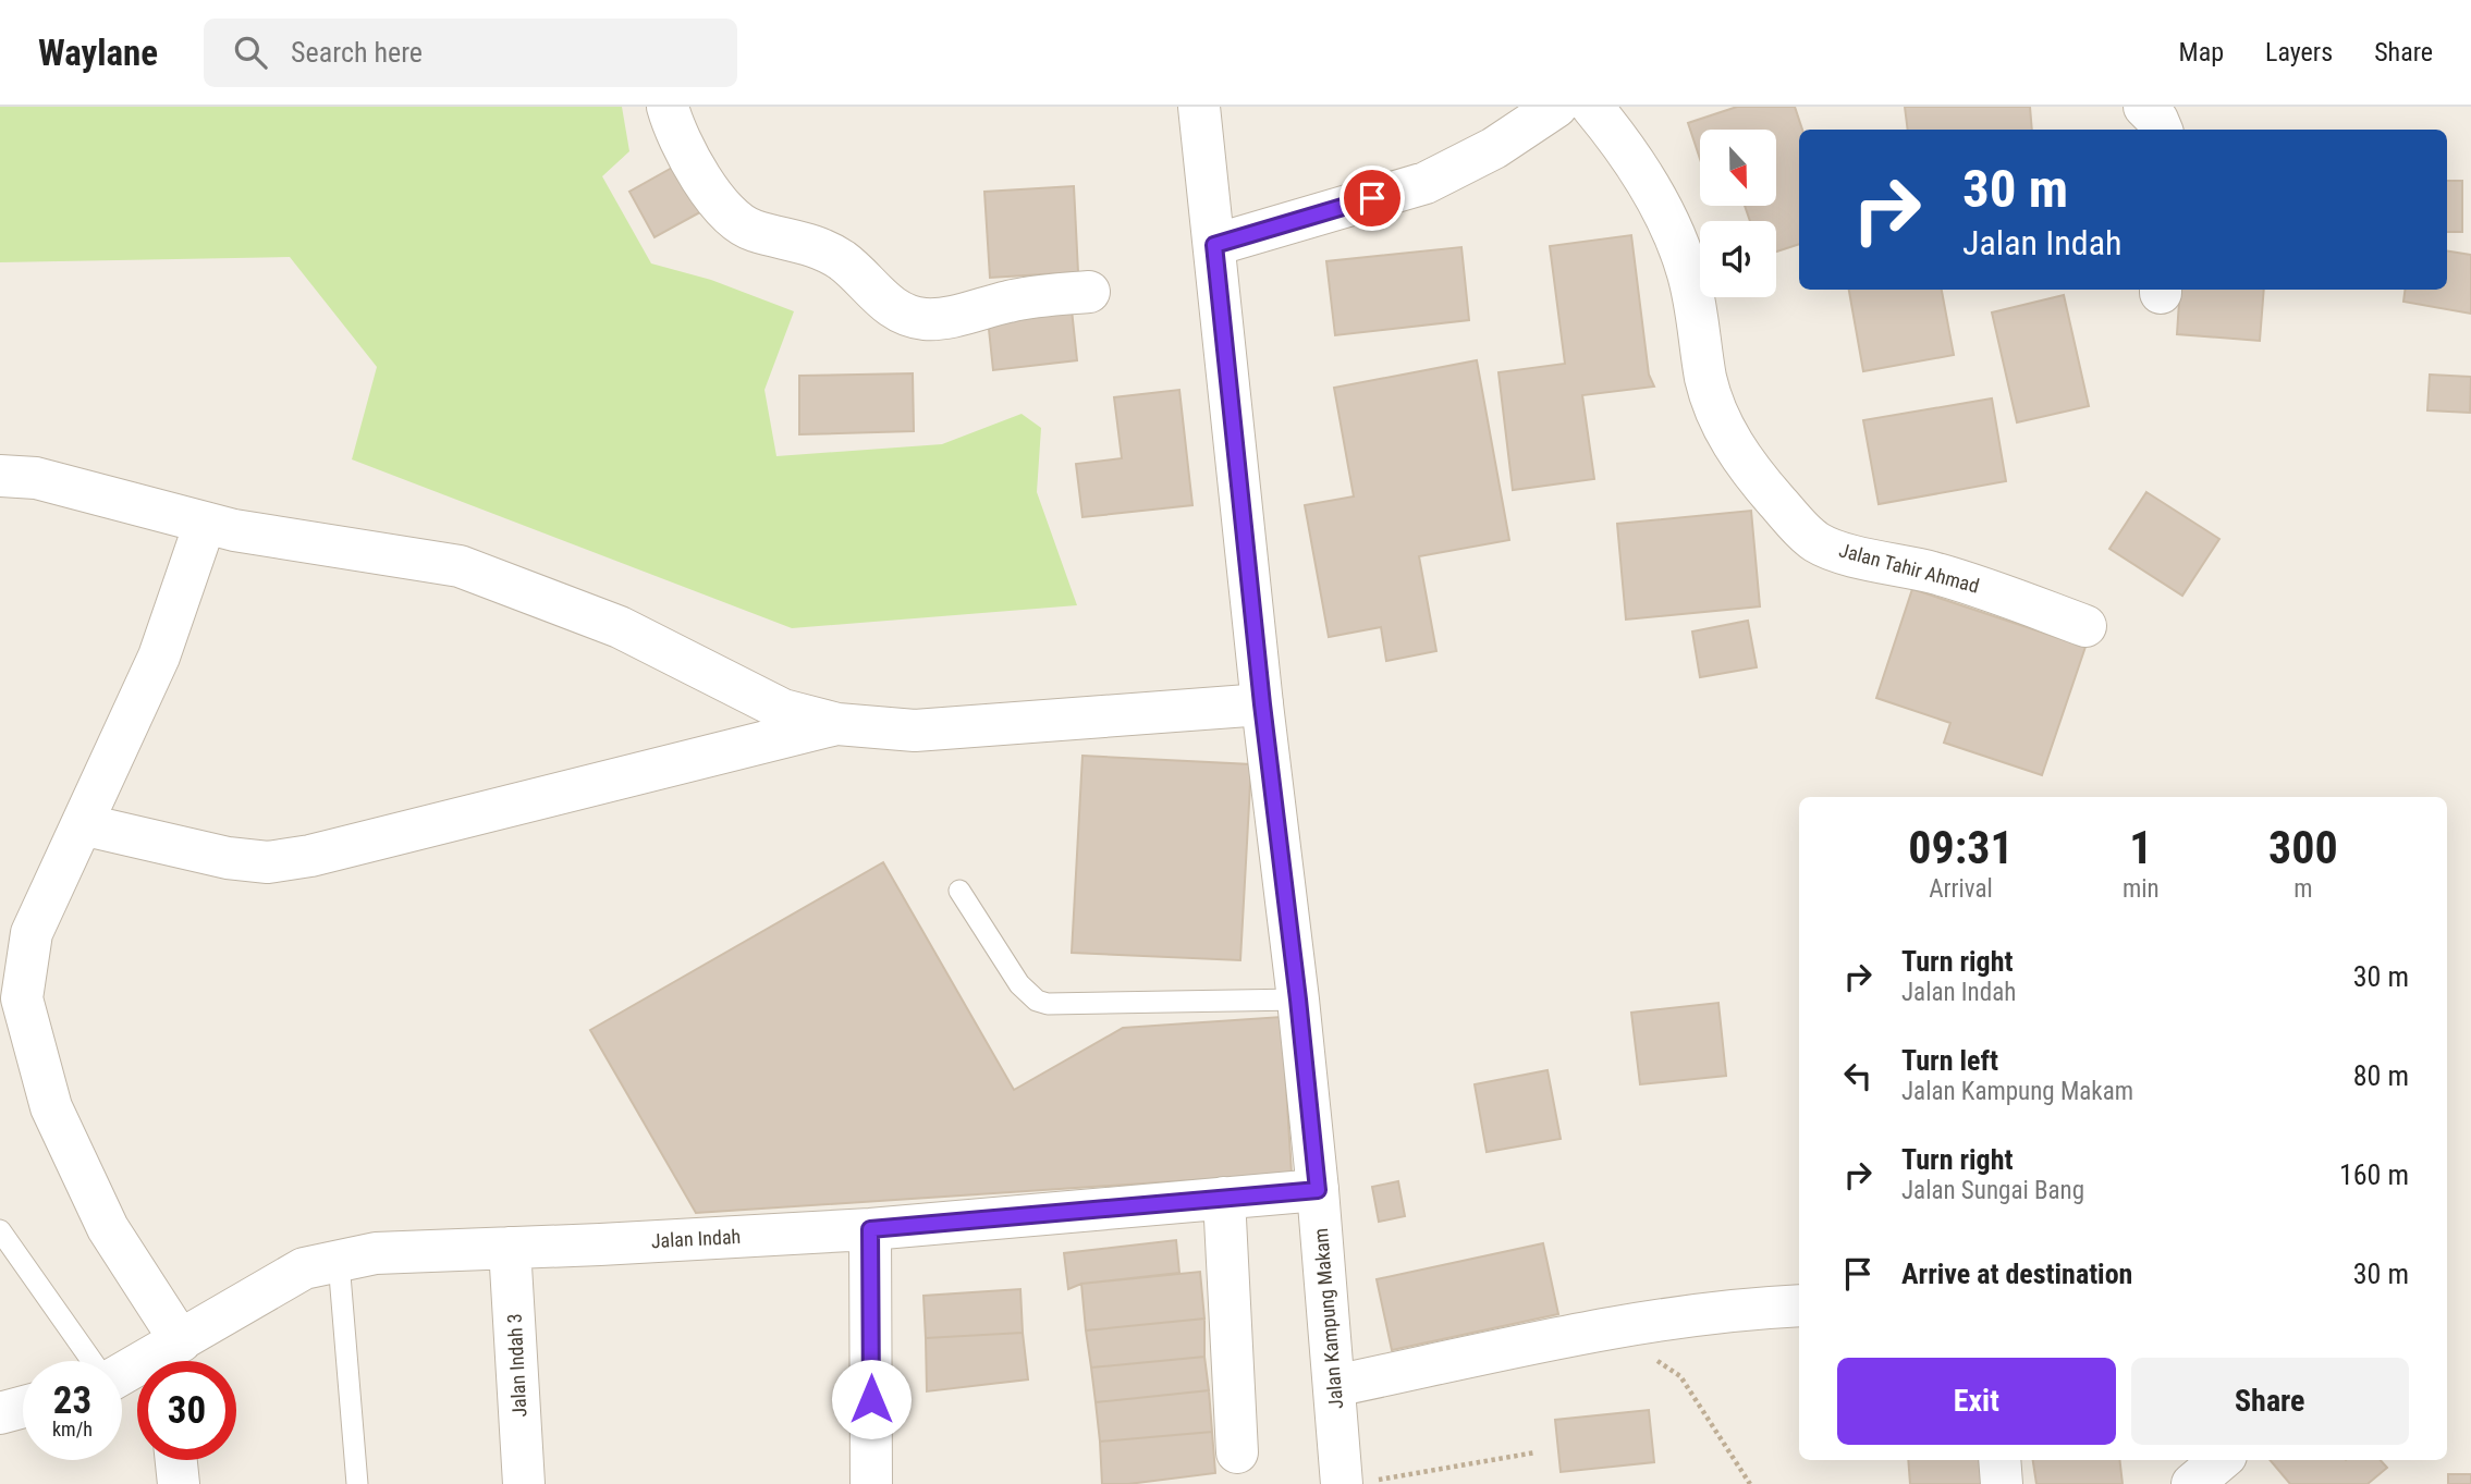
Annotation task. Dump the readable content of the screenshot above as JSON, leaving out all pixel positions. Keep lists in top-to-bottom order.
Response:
{
  "streets": {
    "street": [
      "Jalan Tahir Ahmad",
      "Jalan Indah",
      "Jalan Kampung Makam",
      "Jalan Indah 3"
    ]
  },
  "crossings": [
    ["Jalan Indah", "Jalan Kampung Makam"],
    ["Jalan Indah", "Jalan Indah 3"]
  ],
  "north": "bottom",
  "page": {
    "header": "Waylane",
    "search": "Search here",
    "nav": ["Map", "Layers", "Share"],
    "turn": ["30 m", "Jalan Indah"],
    "eta": [
      "09:31",
      "Arrival",
      "1",
      "min",
      "300",
      "m"
    ],
    "list": [
      {
        "name": "Turn right",
        "note": "Jalan Indah",
        "value": "30 m"
      },
      {
        "name": "Turn left",
        "note": "Jalan Kampung Makam",
        "value": "80 m"
      },
      {
        "name": "Turn right",
        "note": "Jalan Sungai Bang",
        "value": "160 m"
      },
      {
        "name": "Arrive at destination",
        "value": "30 m"
      }
    ],
    "buttons": ["Exit", "Share"],
    "speed": "23 km/h",
    "limit": "30"
  }
}
